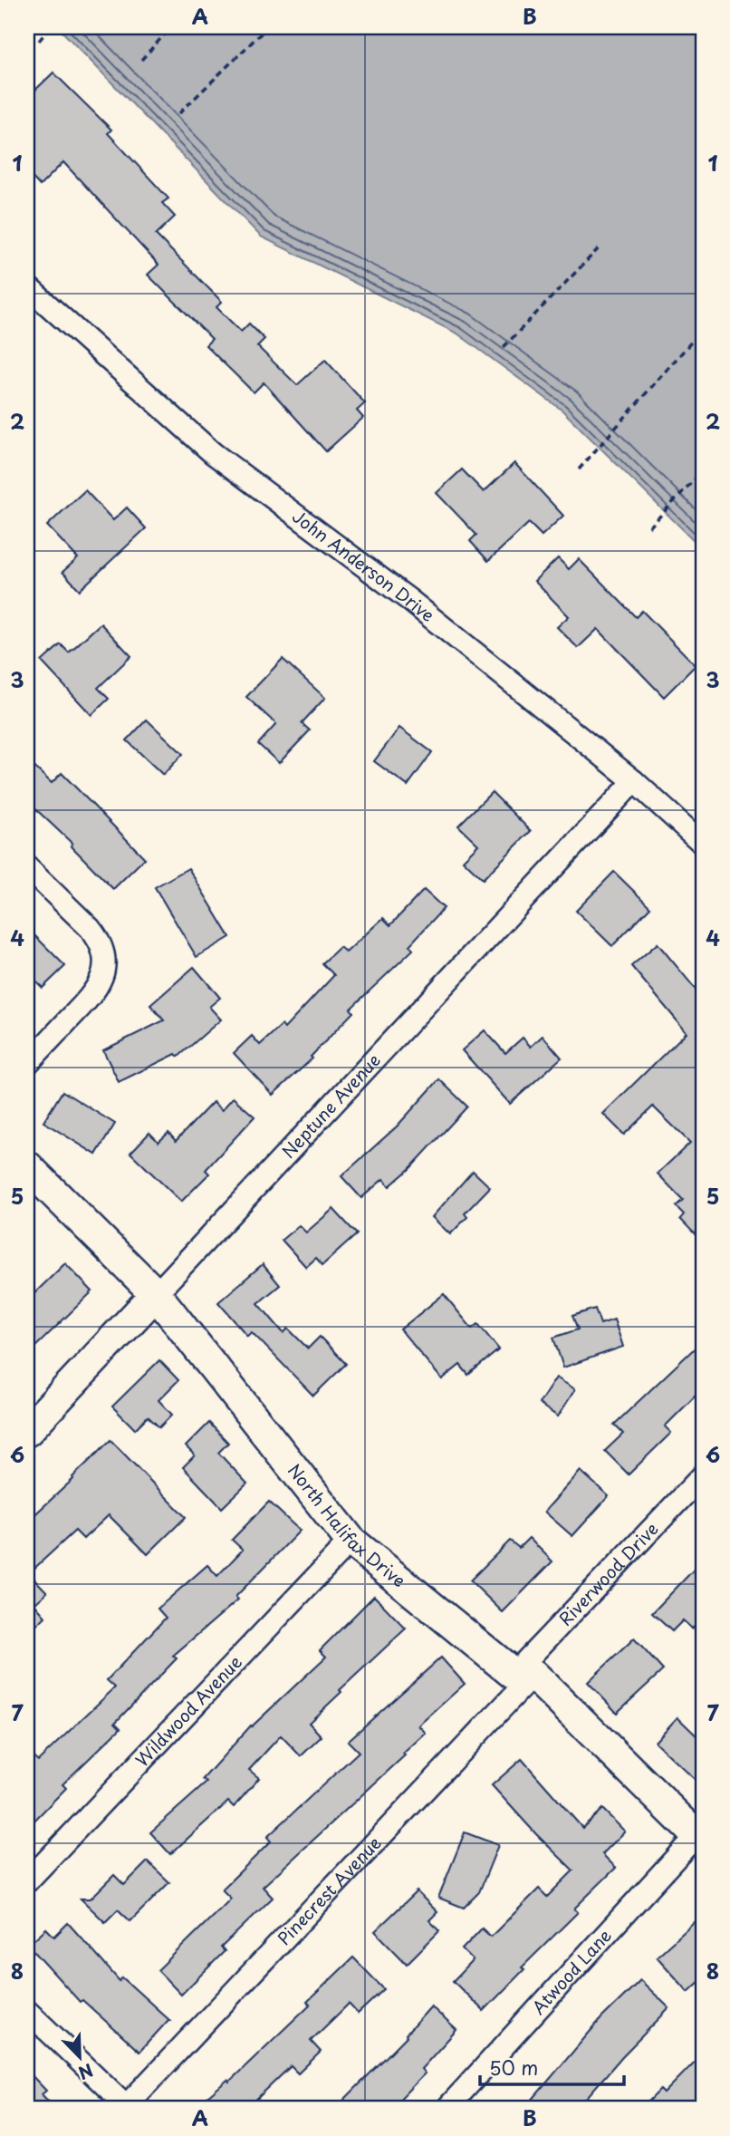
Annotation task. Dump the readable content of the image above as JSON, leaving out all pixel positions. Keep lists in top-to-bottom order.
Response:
{
  "streets": {
    "street": [
      "John Anderson Drive",
      "Neptune Avenue",
      "North Halifax Drive",
      "Riverwood Drive",
      "Wildwood Avenue",
      "Pinecrest Avenue",
      "Atwood Lane"
    ]
  },
  "crossings": [
    ["John Anderson Drive", "Neptune Avenue"],
    ["Neptune Avenue", "North Halifax Drive"],
    ["North Halifax Drive", "Riverwood Drive"],
    ["North Halifax Drive", "Wildwood Avenue"],
    ["North Halifax Drive", "Pinecrest Avenue"],
    ["North Halifax Drive", "Atwood Lane"],
    ["Riverwood Drive", "Pinecrest Avenue"]
  ],
  "scale_bar": "50 m",
  "north": "bottom right",
  "grid": {
    "columns": ["A", "B"],
    "rows": [
      "1",
      "2",
      "3",
      "4",
      "5",
      "6",
      "7",
      "8"
    ]
  }
}
